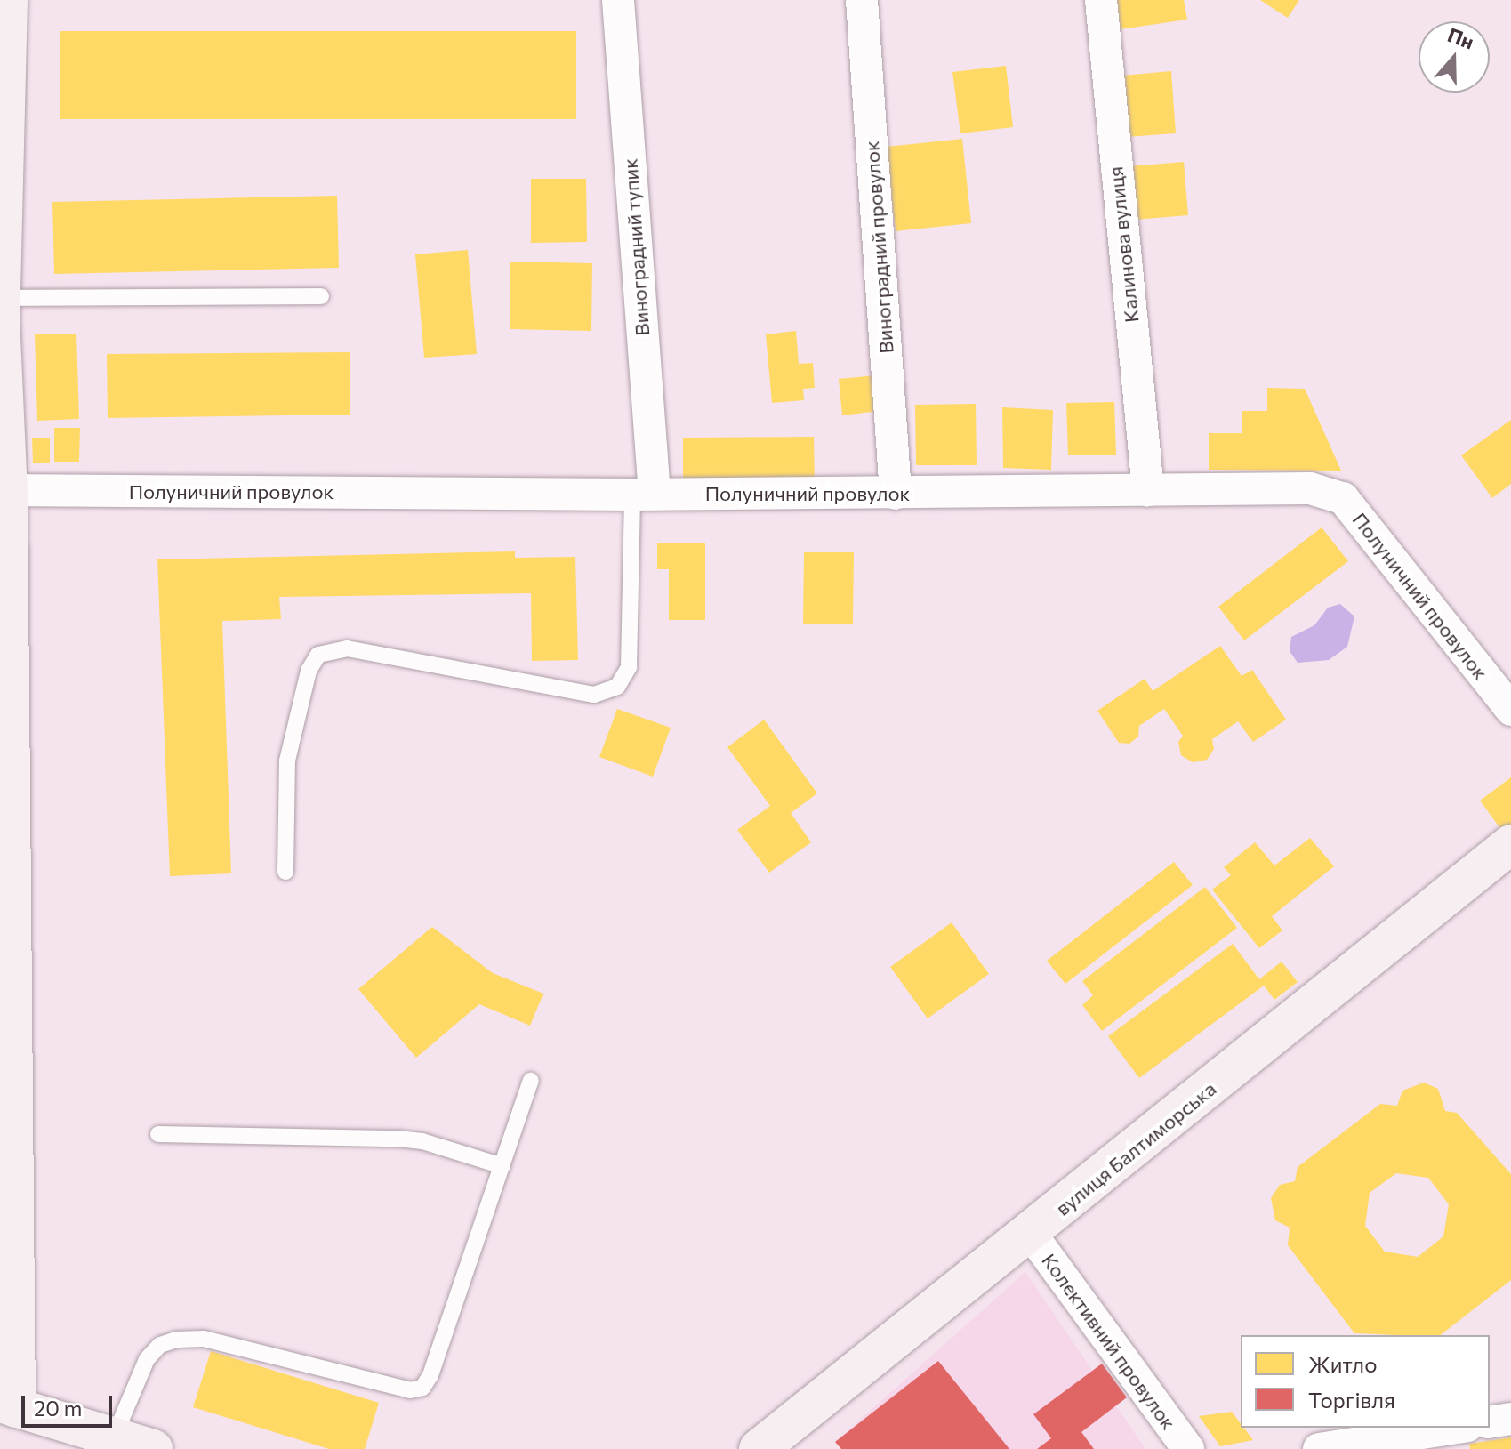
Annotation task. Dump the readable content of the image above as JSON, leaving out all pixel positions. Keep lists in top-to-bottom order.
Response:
{
  "streets": {
    "street": [
      "Калинова вулиця",
      "Виноградний тупик",
      "Виноградний провулок",
      "Полуничний провулок",
      "вулиця Балтиморська",
      "Колективний провулок"
    ]
  },
  "crossings": [
    ["Калинова вулиця", "Полуничний провулок"],
    ["Виноградний тупик", "Полуничний провулок"],
    ["Виноградний провулок", "Полуничний провулок"],
    ["вулиця Балтиморська", "Колективний провулок"]
  ],
  "legend": ["Житло", "Торгівля"],
  "scale_bar": "20 m",
  "north": "top"
}
